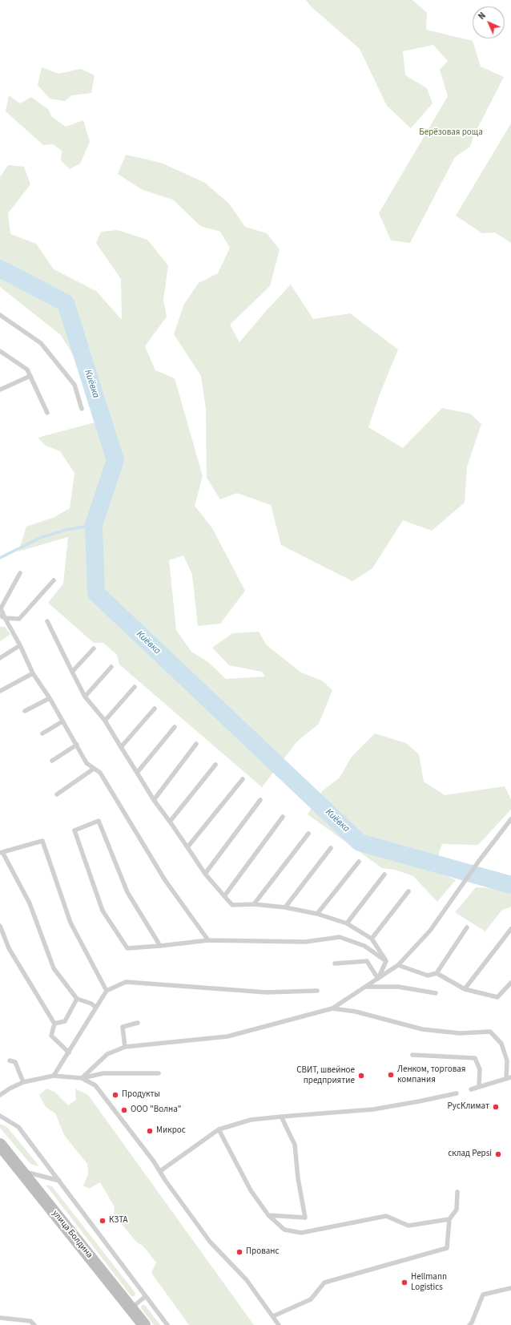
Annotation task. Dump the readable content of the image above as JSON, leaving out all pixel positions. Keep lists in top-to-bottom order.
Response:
{
  "streets": {
    "main road": ["улица Болдина"]
  },
  "water": ["Киёвка"],
  "parks": ["Берёзовая роща"],
  "places": [
    "Ленком, торговая компания",
    "СВИТ, швейное предприятие",
    "Продукты",
    "РусКлимат",
    "ООО \"Волна\"",
    "Микрос",
    "склад Pepsi",
    "КЗТА",
    "Прованс",
    "Hellmann Logistics"
  ],
  "north": "top left"
}
